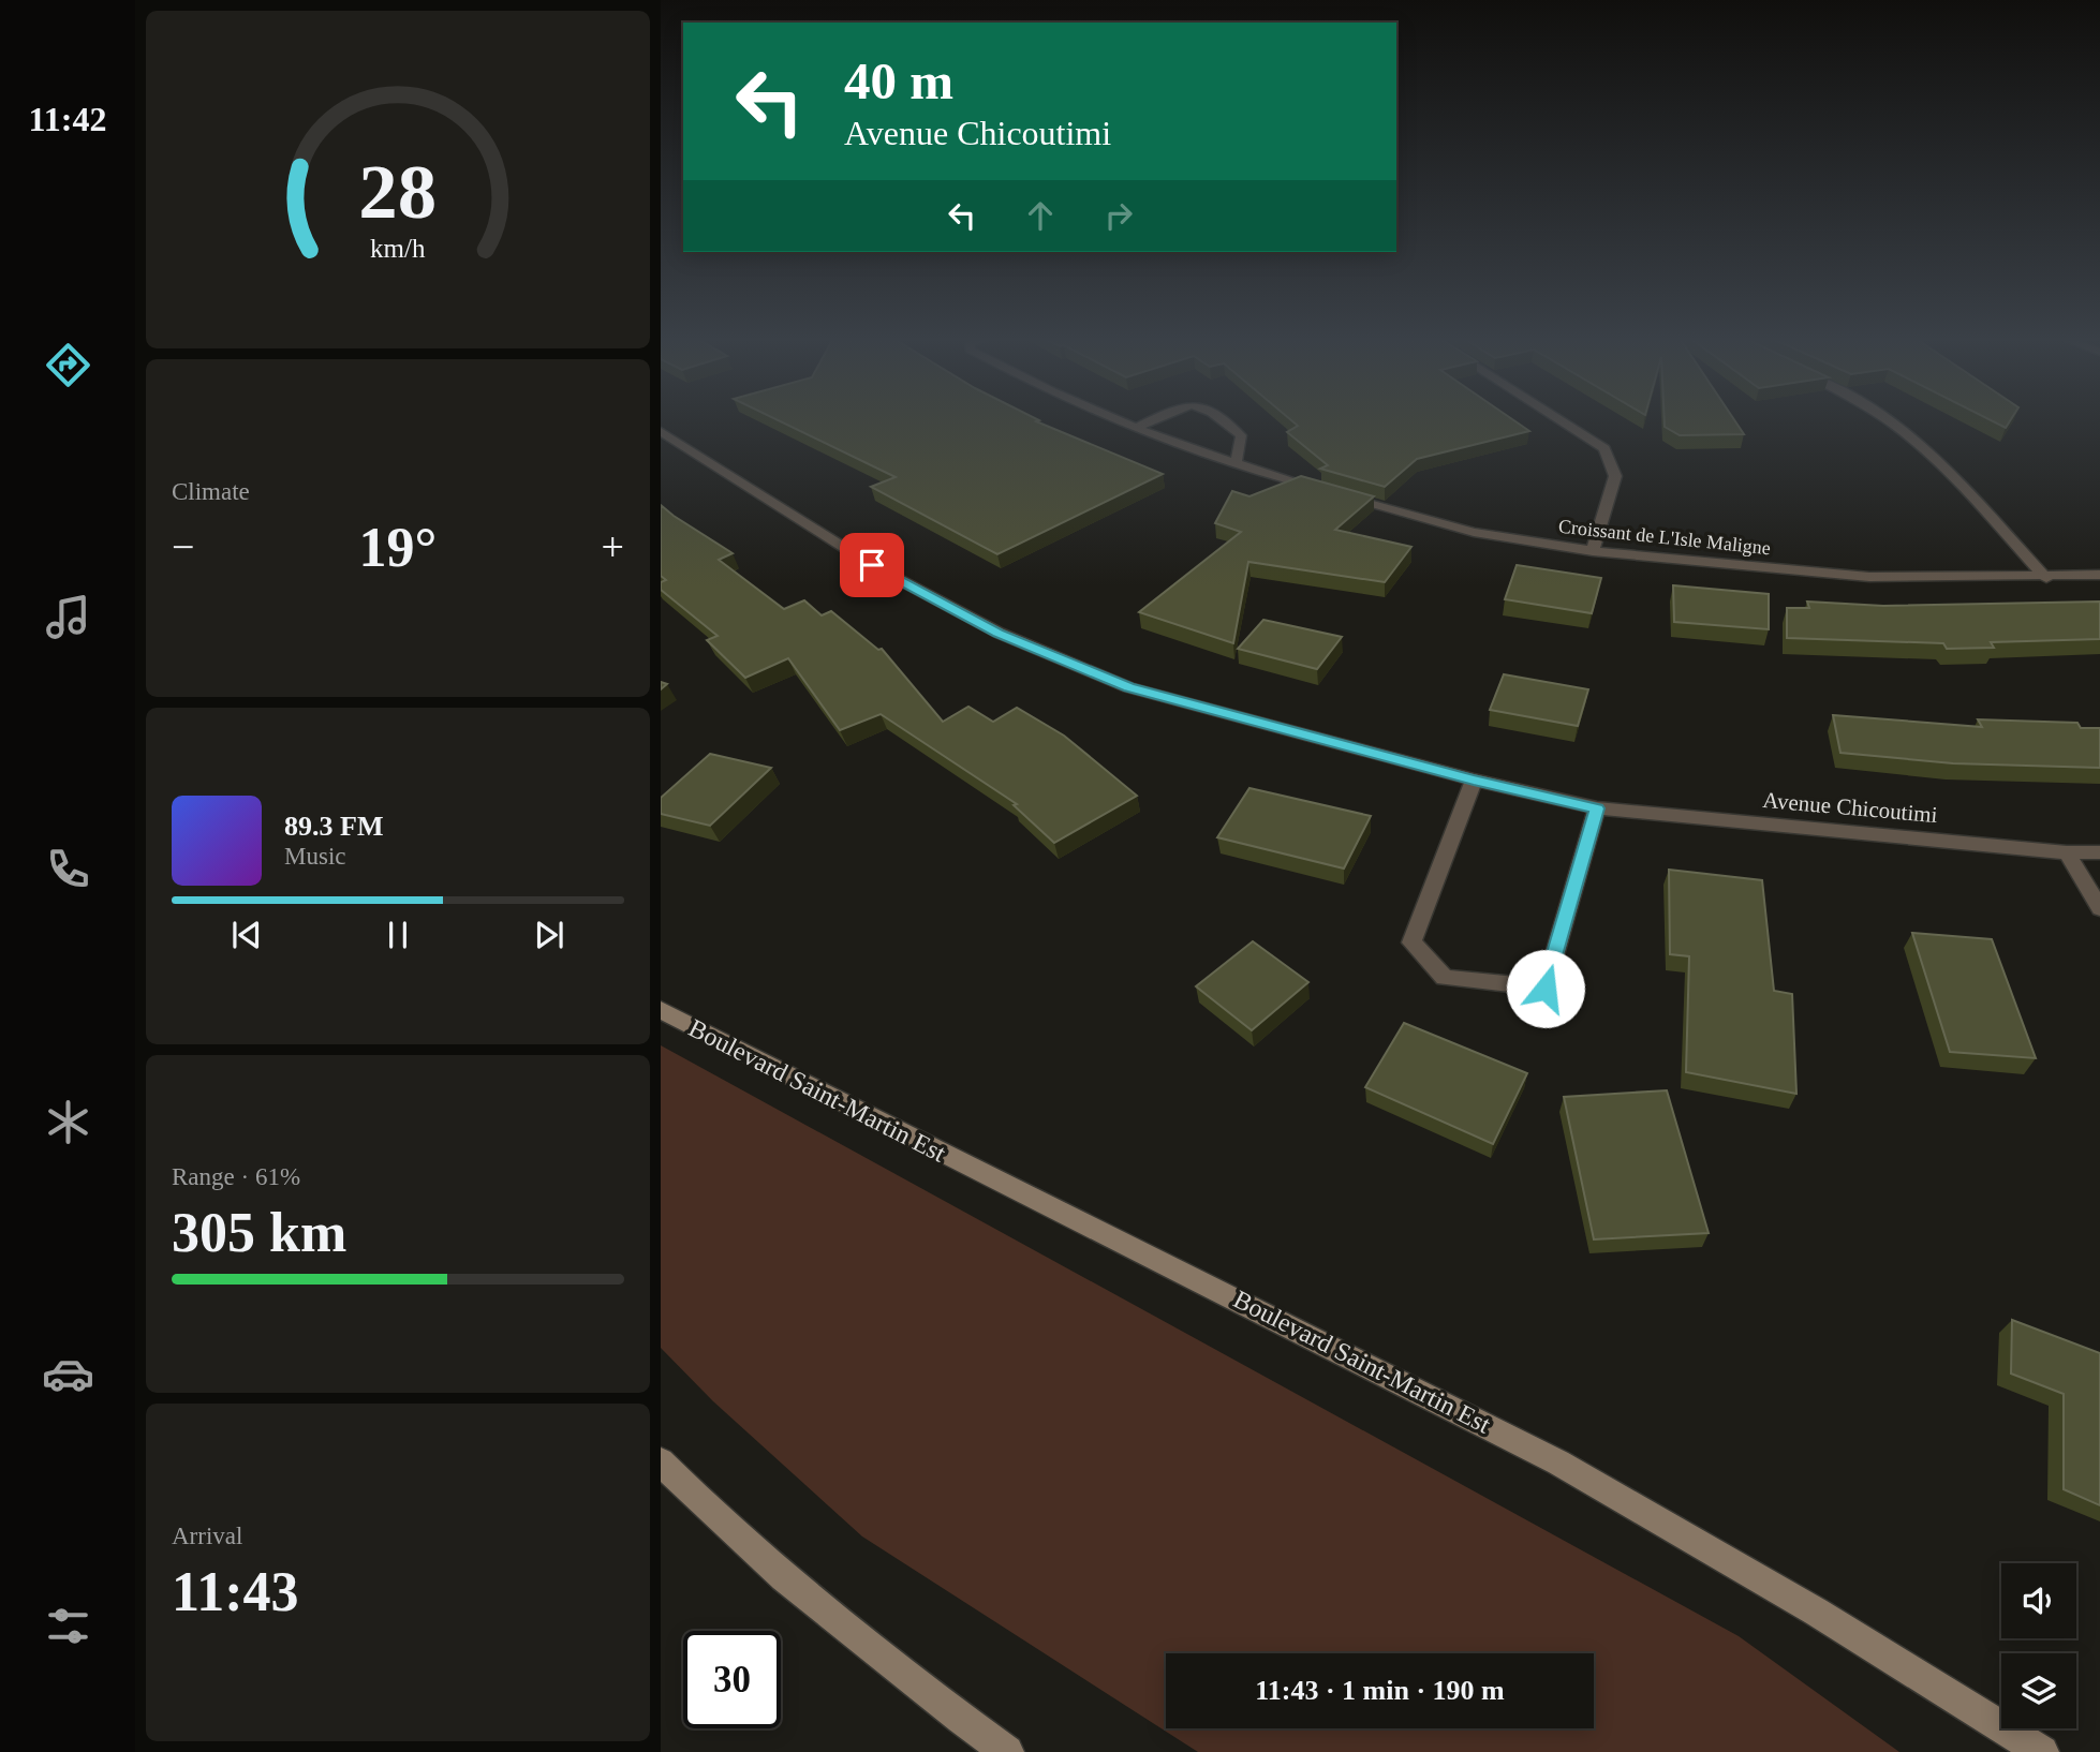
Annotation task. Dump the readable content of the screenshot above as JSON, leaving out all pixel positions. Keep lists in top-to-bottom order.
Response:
{
  "streets": {
    "main road": ["Boulevard Saint-Martin Est"],
    "street": ["Croissant de L'Isle Maligne", "Avenue Chicoutimi"]
  },
  "page": {
    "tabs": "11:42",
    "turn": ["40 m", "Avenue Chicoutimi"],
    "tile": [
      "Climate",
      ["Range · 61%", "305 km"],
      ["Arrival", "11:43"]
    ],
    "heat": ["−", "19°", "+"],
    "song": ["89.3 FM", "Music"],
    "limit": "30",
    "trip": "11:43 · 1 min · 190 m",
    "gauge": ["28", "km/h"]
  }
}
